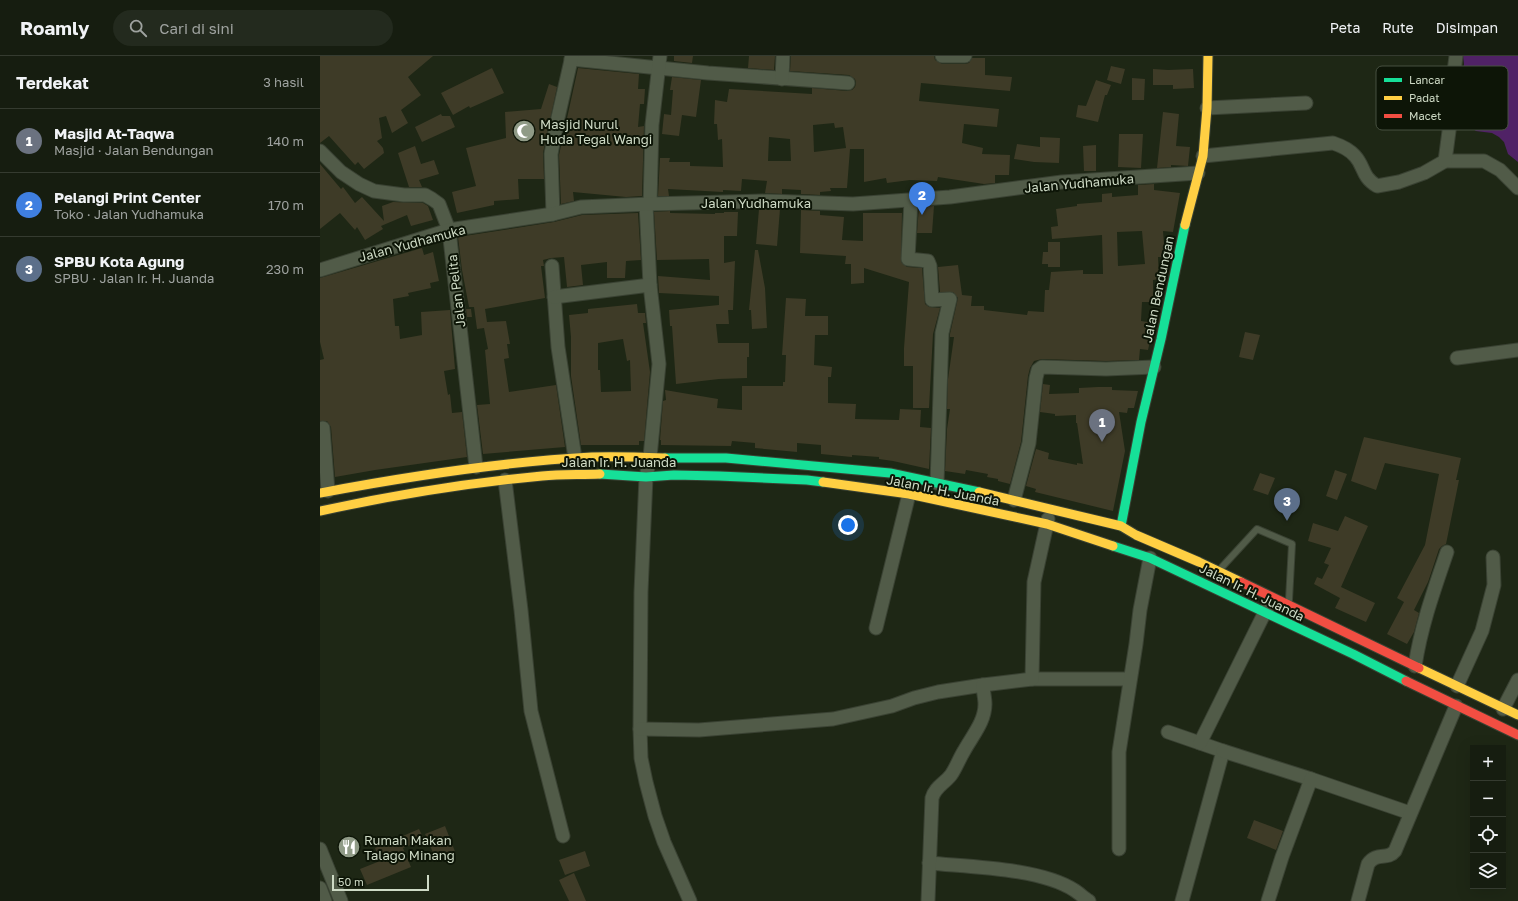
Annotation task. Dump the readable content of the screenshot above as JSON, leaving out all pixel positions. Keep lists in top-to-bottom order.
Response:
{
  "streets": {
    "main road": ["Jalan Bendungan", "Jalan Ir. H. Juanda"],
    "street": ["Jalan Yudhamuka", "Jalan Pelita"]
  },
  "crossings": [
    ["Jalan Yudhamuka", "Jalan Bendungan"],
    ["Jalan Yudhamuka", "Jalan Pelita"],
    ["Jalan Bendungan", "Jalan Ir. H. Juanda"],
    ["Jalan Pelita", "Jalan Ir. H. Juanda"]
  ],
  "places": {
    "mosque": ["Masjid Nurul Huda Tegal Wangi"],
    "restaurant": ["Rumah Makan Talago Minang"]
  },
  "legend": ["Lancar", "Padat", "Macet"],
  "scale_bar": "50 m",
  "page": {
    "header": "Roamly",
    "search": "Cari di sini",
    "nav": ["Peta", "Rute", "Disimpan"],
    "heading": ["Terdekat", "3 hasil"],
    "list": [
      {
        "mark": "1",
        "name": "Masjid At-Taqwa",
        "note": "Masjid · Jalan Bendungan",
        "value": "140 m"
      },
      {
        "mark": "2",
        "name": "Pelangi Print Center",
        "note": "Toko · Jalan Yudhamuka",
        "value": "170 m"
      },
      {
        "mark": "3",
        "name": "SPBU Kota Agung",
        "note": "SPBU · Jalan Ir. H. Juanda",
        "value": "230 m"
      }
    ],
    "pins": ["2", "1", "3"],
    "map_buttons": ["+", "−"],
    "scale": "50 m"
  }
}
